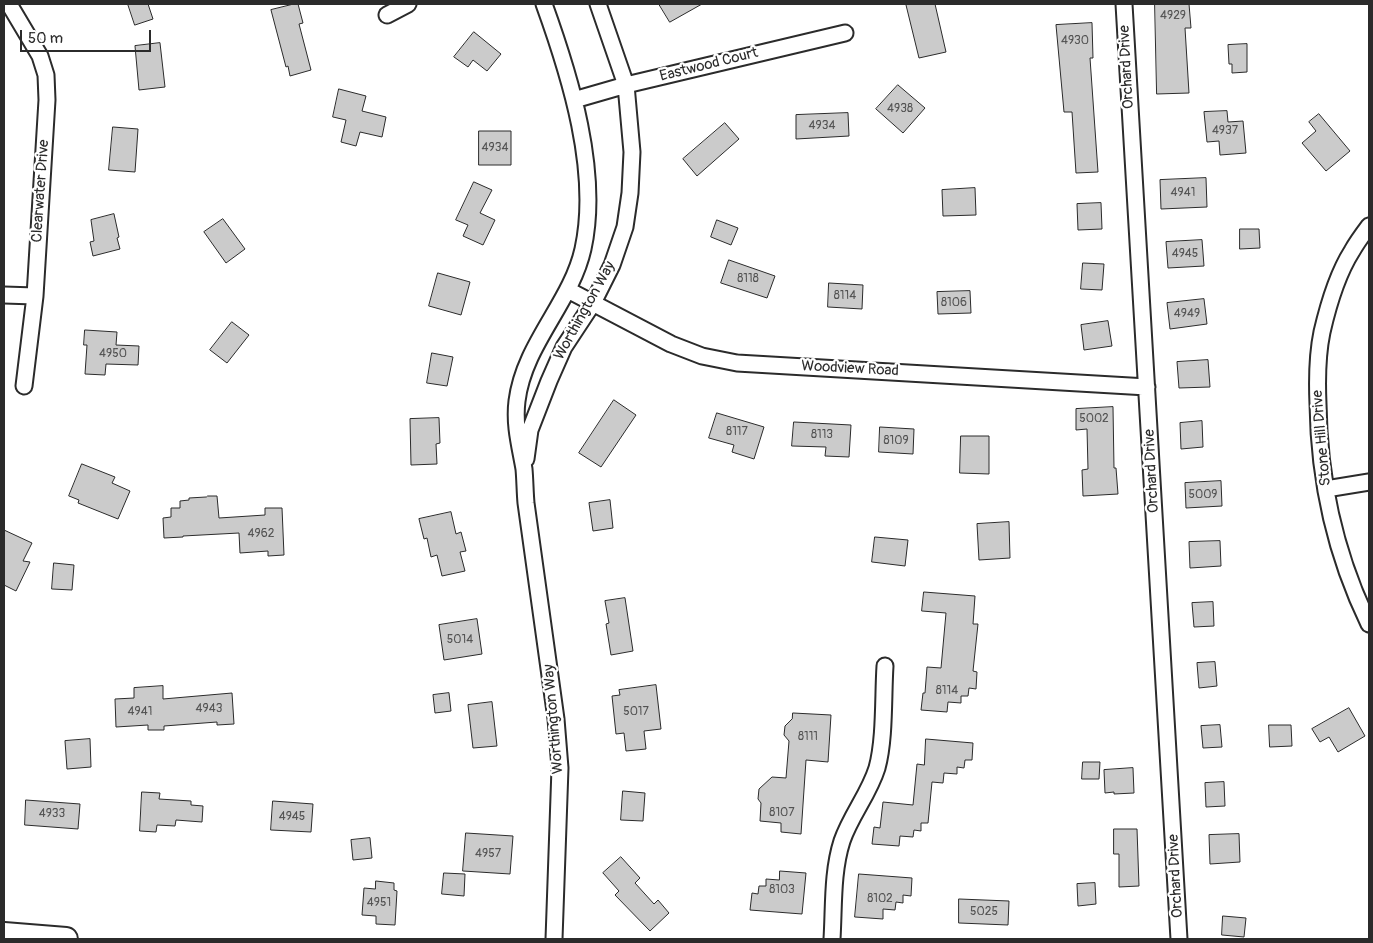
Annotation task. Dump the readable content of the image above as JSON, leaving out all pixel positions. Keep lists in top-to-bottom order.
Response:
{
  "streets": {
    "street": [
      "Eastwood Court",
      "Orchard Drive",
      "Clearwater Drive",
      "Worthington Way",
      "Woodview Road",
      "Stone Hill Drive"
    ]
  },
  "crossings": [
    ["Eastwood Court", "Worthington Way"],
    ["Orchard Drive", "Woodview Road"],
    ["Worthington Way", "Woodview Road"]
  ],
  "house_numbers": [
    "4929",
    "4930",
    "4938",
    "4934",
    "4937",
    "4934",
    "4941",
    "4945",
    "8118",
    "8114",
    "8106",
    "4949",
    "4950",
    "5002",
    "8117",
    "8113",
    "8109",
    "5009",
    "4962",
    "5014",
    "8114",
    "4943",
    "4941",
    "5017",
    "8111",
    "8107",
    "4933",
    "4945",
    "4957",
    "8103",
    "8102",
    "4951",
    "5025"
  ],
  "scale_bar": "50 m"
}
